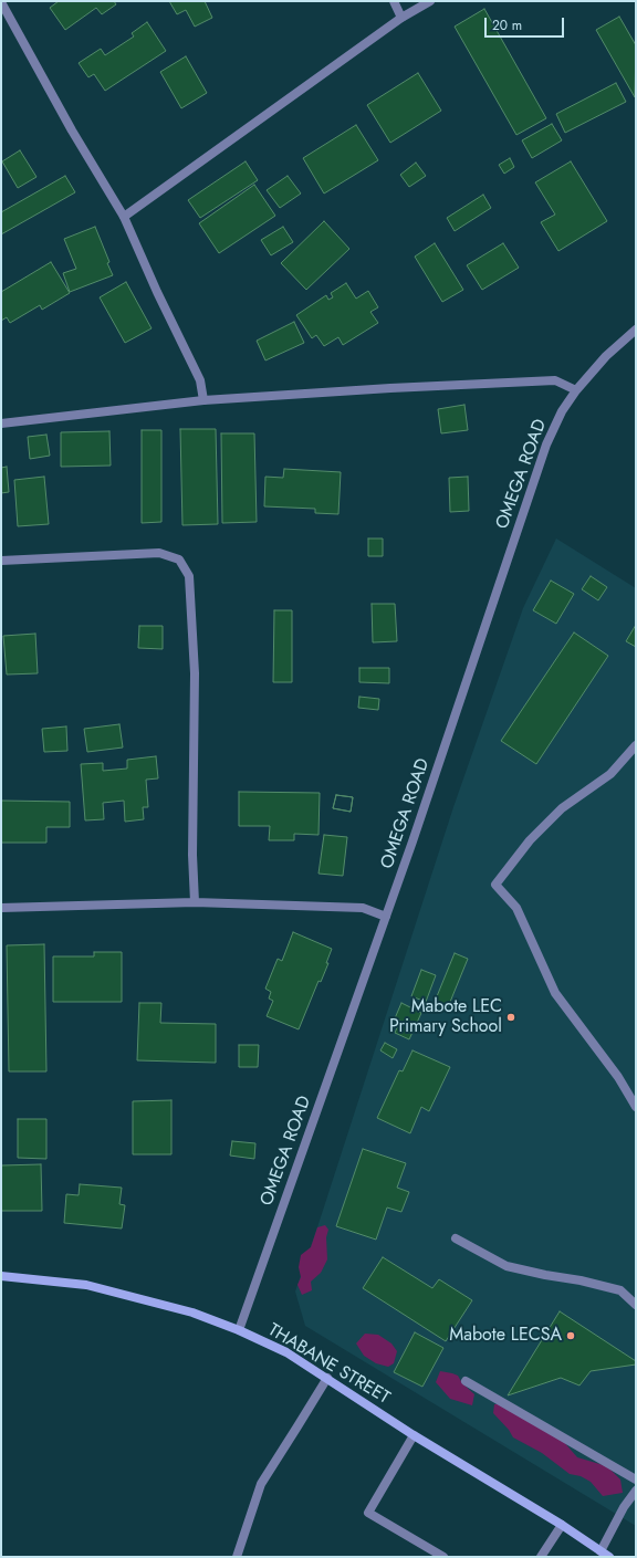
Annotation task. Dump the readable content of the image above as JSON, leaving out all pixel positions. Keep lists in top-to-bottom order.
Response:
{
  "streets": {
    "street": ["OMEGA ROAD", "THABANE STREET"]
  },
  "crossings": [
    ["OMEGA ROAD", "THABANE STREET"]
  ],
  "places": ["Mabote LEC Primary School", "Mabote LECSA"],
  "scale_bar": "20 m"
}
